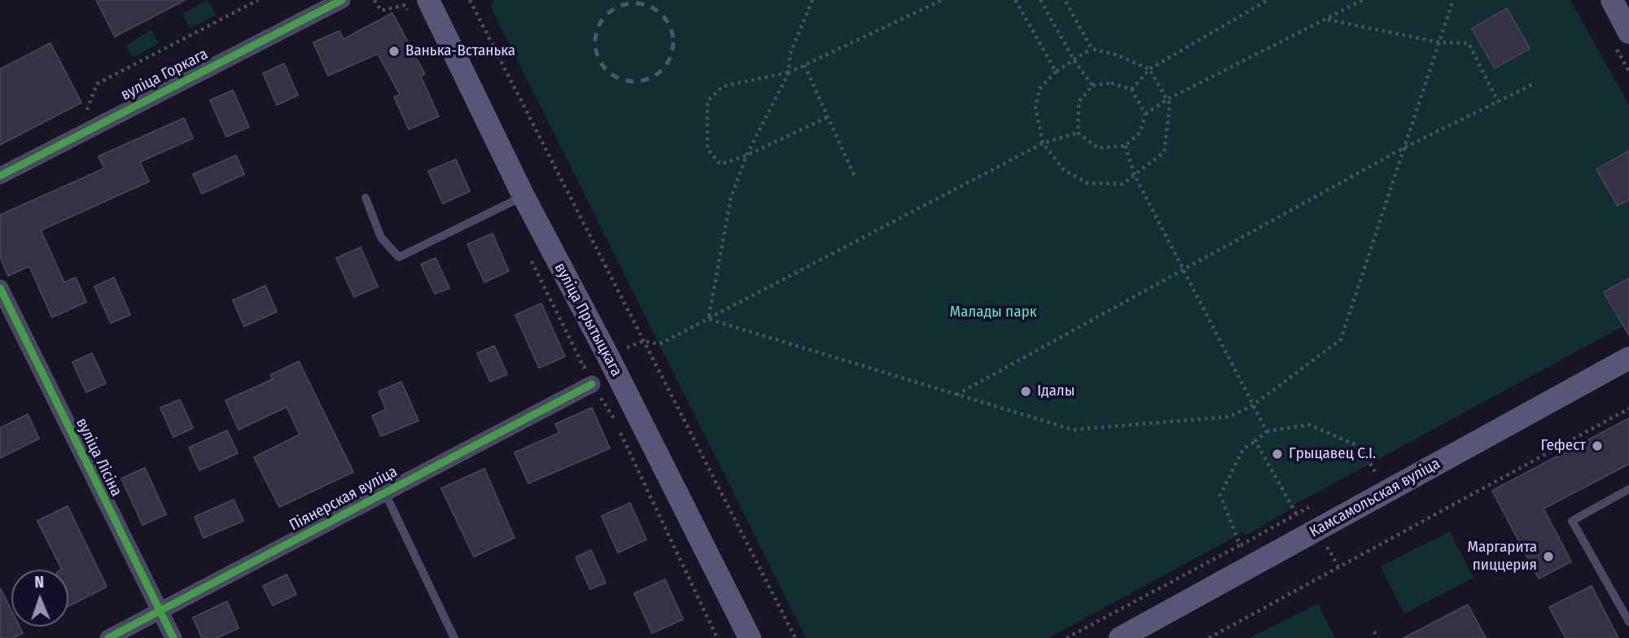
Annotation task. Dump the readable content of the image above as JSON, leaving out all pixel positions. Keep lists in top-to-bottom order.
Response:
{
  "streets": {
    "main road": ["вуліца Прытыцкага", "Камсамольская вуліца"],
    "street": ["вуліца Горкага", "вуліца Лісіна", "Піянерская вуліца"]
  },
  "crossings": [
    ["вуліца Лісіна", "Піянерская вуліца"]
  ],
  "parks": ["Малады парк"],
  "places": [
    "Ванька-Встанька",
    "Ідалы",
    "Гефест",
    "Грыцавец С.І.",
    "Маргарита пиццерия"
  ],
  "north": "top"
}
